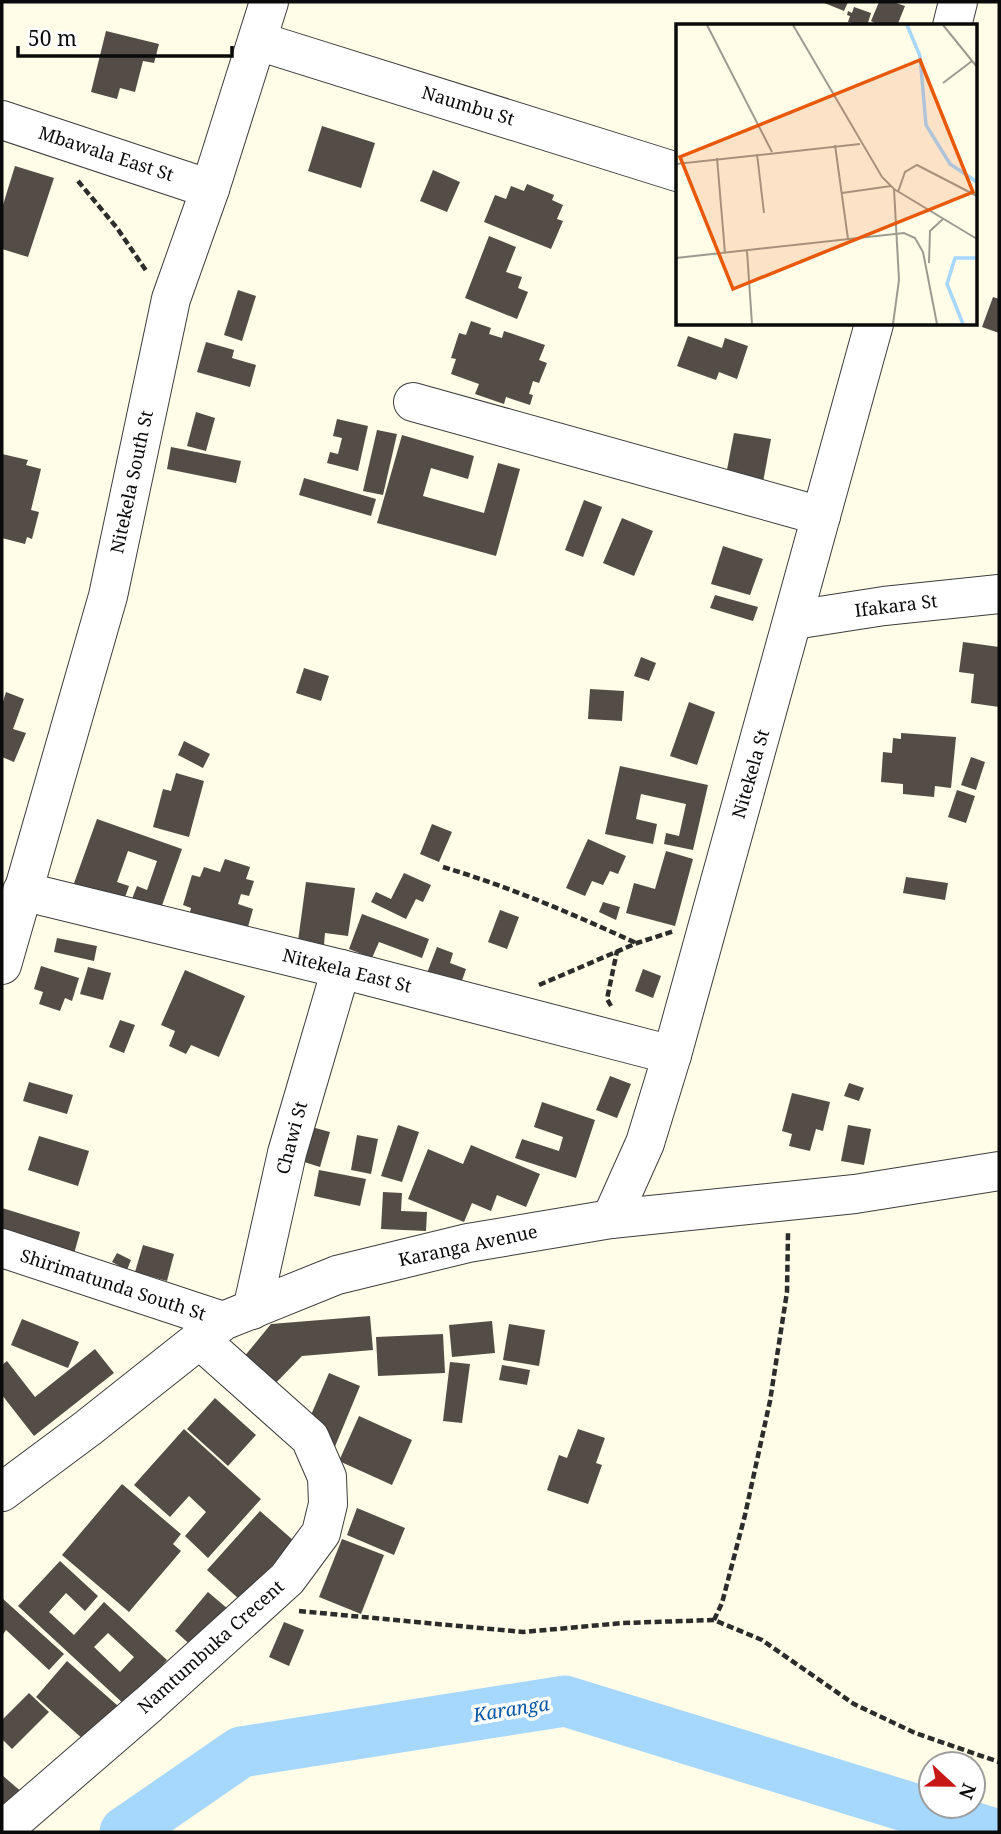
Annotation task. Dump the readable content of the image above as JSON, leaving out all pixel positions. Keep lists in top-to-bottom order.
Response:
{
  "streets": {
    "street": [
      "Naumbu St",
      "Mbawala East St",
      "Nitekela South St",
      "Ifakara St",
      "Nitekela St",
      "Nitekela East St",
      "Chawi St",
      "Karanga Avenue",
      "Shirimatunda South St",
      "Namtumbuka Crecent"
    ]
  },
  "crossings": [
    ["Naumbu St", "Nitekela South St"],
    ["Mbawala East St", "Nitekela South St"],
    ["Nitekela South St", "Nitekela East St"],
    ["Ifakara St", "Nitekela St"],
    ["Nitekela St", "Nitekela East St"],
    ["Nitekela St", "Karanga Avenue"],
    ["Nitekela East St", "Chawi St"],
    ["Chawi St", "Karanga Avenue"],
    ["Chawi St", "Shirimatunda South St"],
    ["Chawi St", "Namtumbuka Crecent"],
    ["Karanga Avenue", "Shirimatunda South St"],
    ["Karanga Avenue", "Namtumbuka Crecent"],
    ["Shirimatunda South St", "Namtumbuka Crecent"]
  ],
  "water": ["Karanga"],
  "scale_bar": "50 m",
  "north": "right"
}
